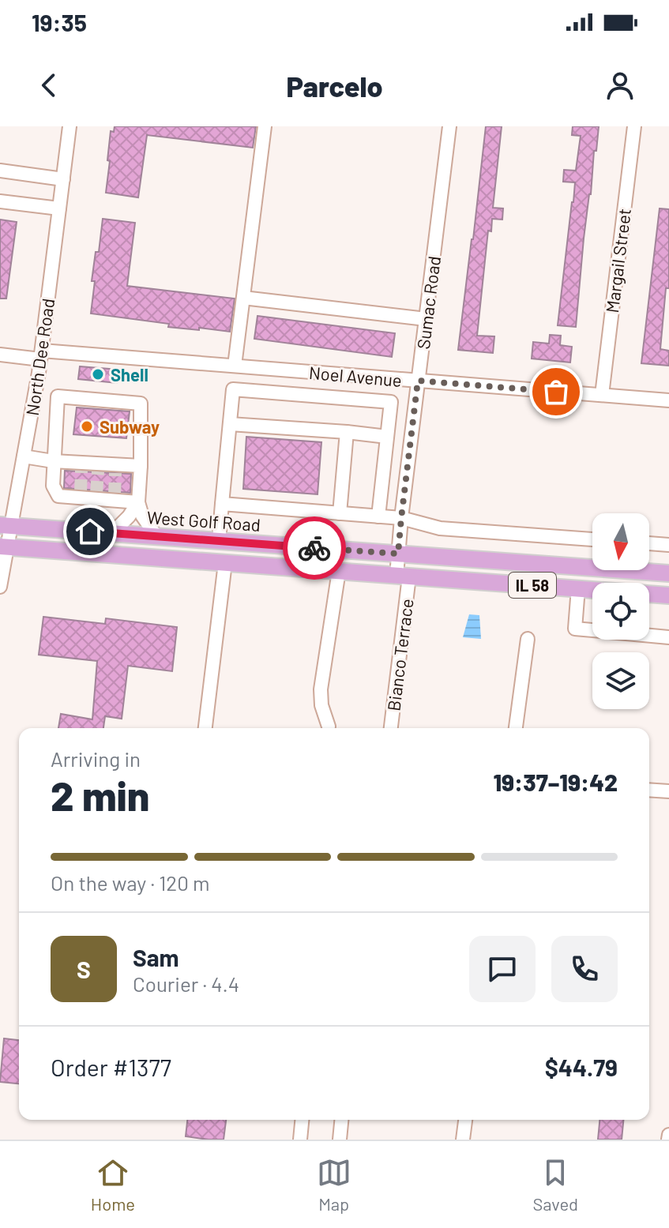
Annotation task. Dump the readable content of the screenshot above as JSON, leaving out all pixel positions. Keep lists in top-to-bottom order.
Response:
{
  "streets": {
    "main road": ["West Golf Road", "IL 58"],
    "street": [
      "Margail Street",
      "Sumac Road",
      "North Dee Road",
      "Noel Avenue",
      "Bianco Terrace"
    ]
  },
  "crossings": [
    ["Margail Street", "Noel Avenue"],
    ["Sumac Road", "Noel Avenue"],
    ["Sumac Road", "West Golf Road"],
    ["Sumac Road", "Bianco Terrace"],
    ["North Dee Road", "Noel Avenue"],
    ["North Dee Road", "West Golf Road"],
    ["North Dee Road", "IL 58"],
    ["West Golf Road", "Bianco Terrace"],
    ["IL 58", "Bianco Terrace"]
  ],
  "places": ["Shell", "Subway"],
  "north": "bottom",
  "page": {
    "status": "19:35",
    "header": "Parcelo",
    "heading": ["2 min", "Arriving in", "19:37–19:42"],
    "panel": [
      "Sam",
      "Courier · 4.4",
      "Order #1377",
      "$44.79"
    ],
    "bar": "On the way · 120 m",
    "round": "S",
    "tabs": ["Home", "Map", "Saved"]
  }
}
